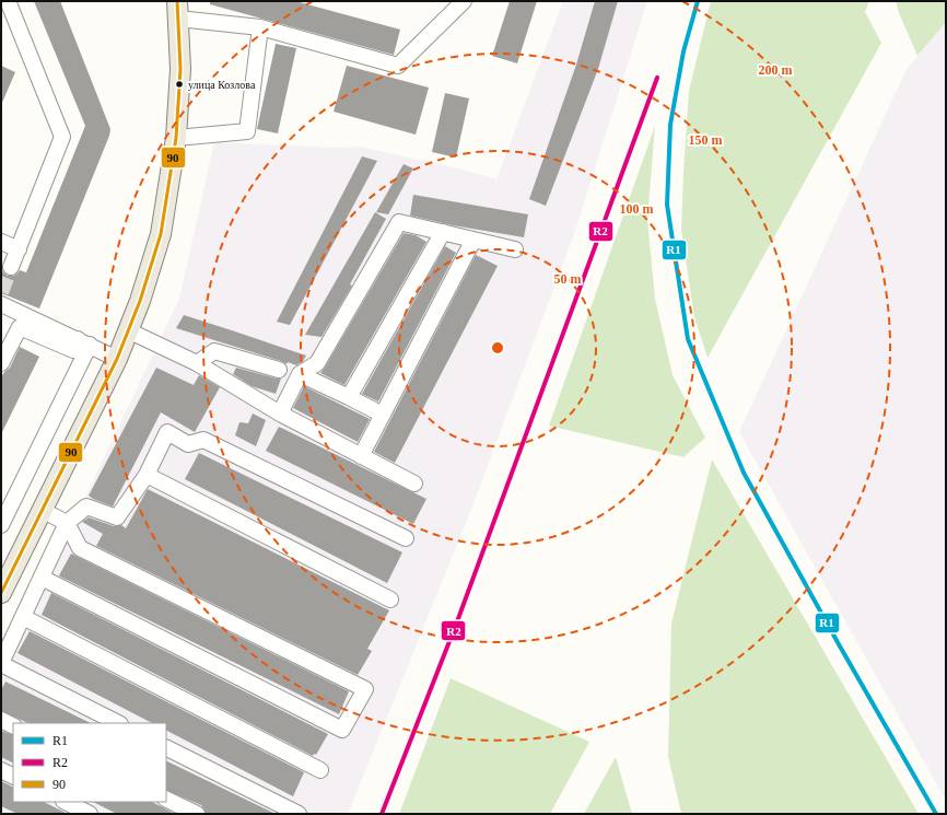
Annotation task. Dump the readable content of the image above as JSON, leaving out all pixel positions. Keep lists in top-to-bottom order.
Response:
{
  "places": ["улица Козлова"],
  "lines": ["transit line R1", "transit line 90", "transit line R2"],
  "legend": ["R1", "R2", "90"],
  "rings": [
    "200 m",
    "150 m",
    "100 m",
    "50 m"
  ]
}
